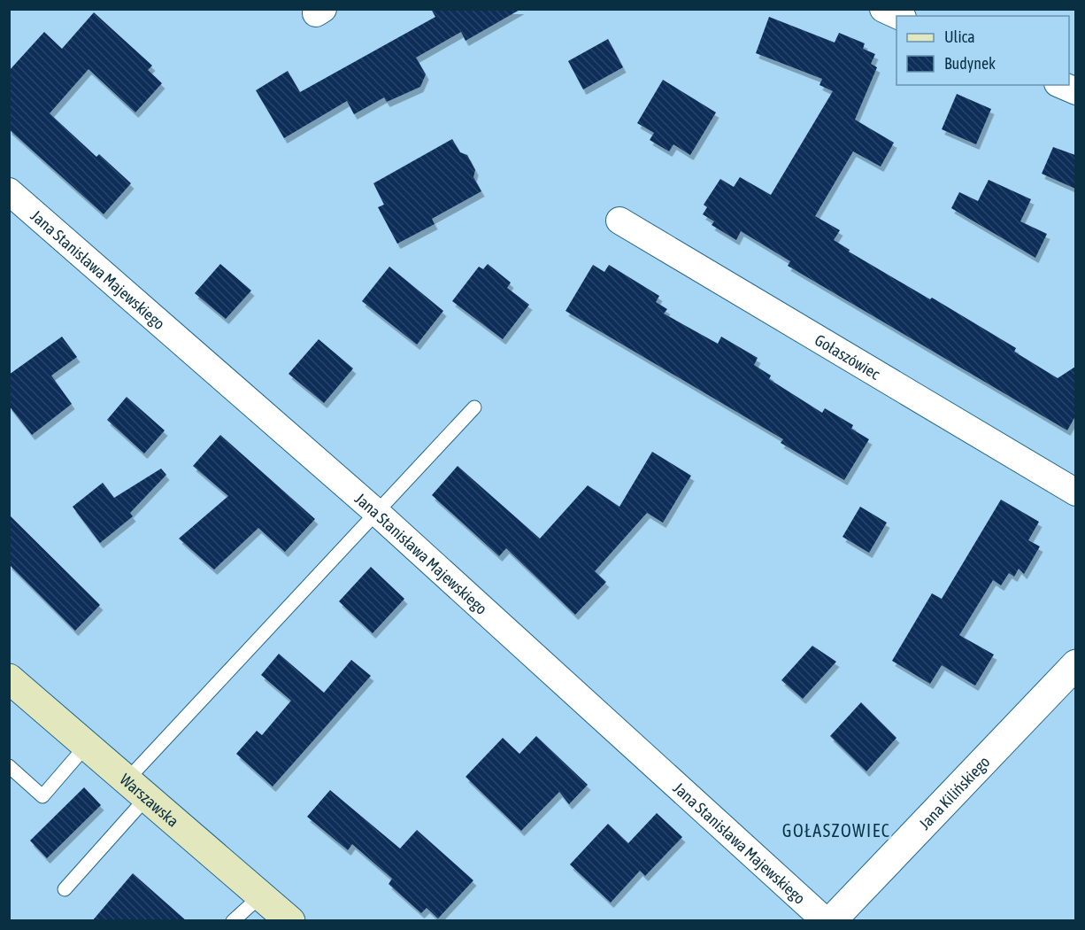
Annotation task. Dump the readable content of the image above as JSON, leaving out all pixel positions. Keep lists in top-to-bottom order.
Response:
{
  "streets": {
    "main road": ["Warszawska"],
    "street": ["Jana Stanisława Majewskiego", "Gołaszówiec", "Jana Kilińskiego"]
  },
  "districts": ["GOŁASZOWIEC"],
  "legend": ["Ulica", "Budynek"]
}
